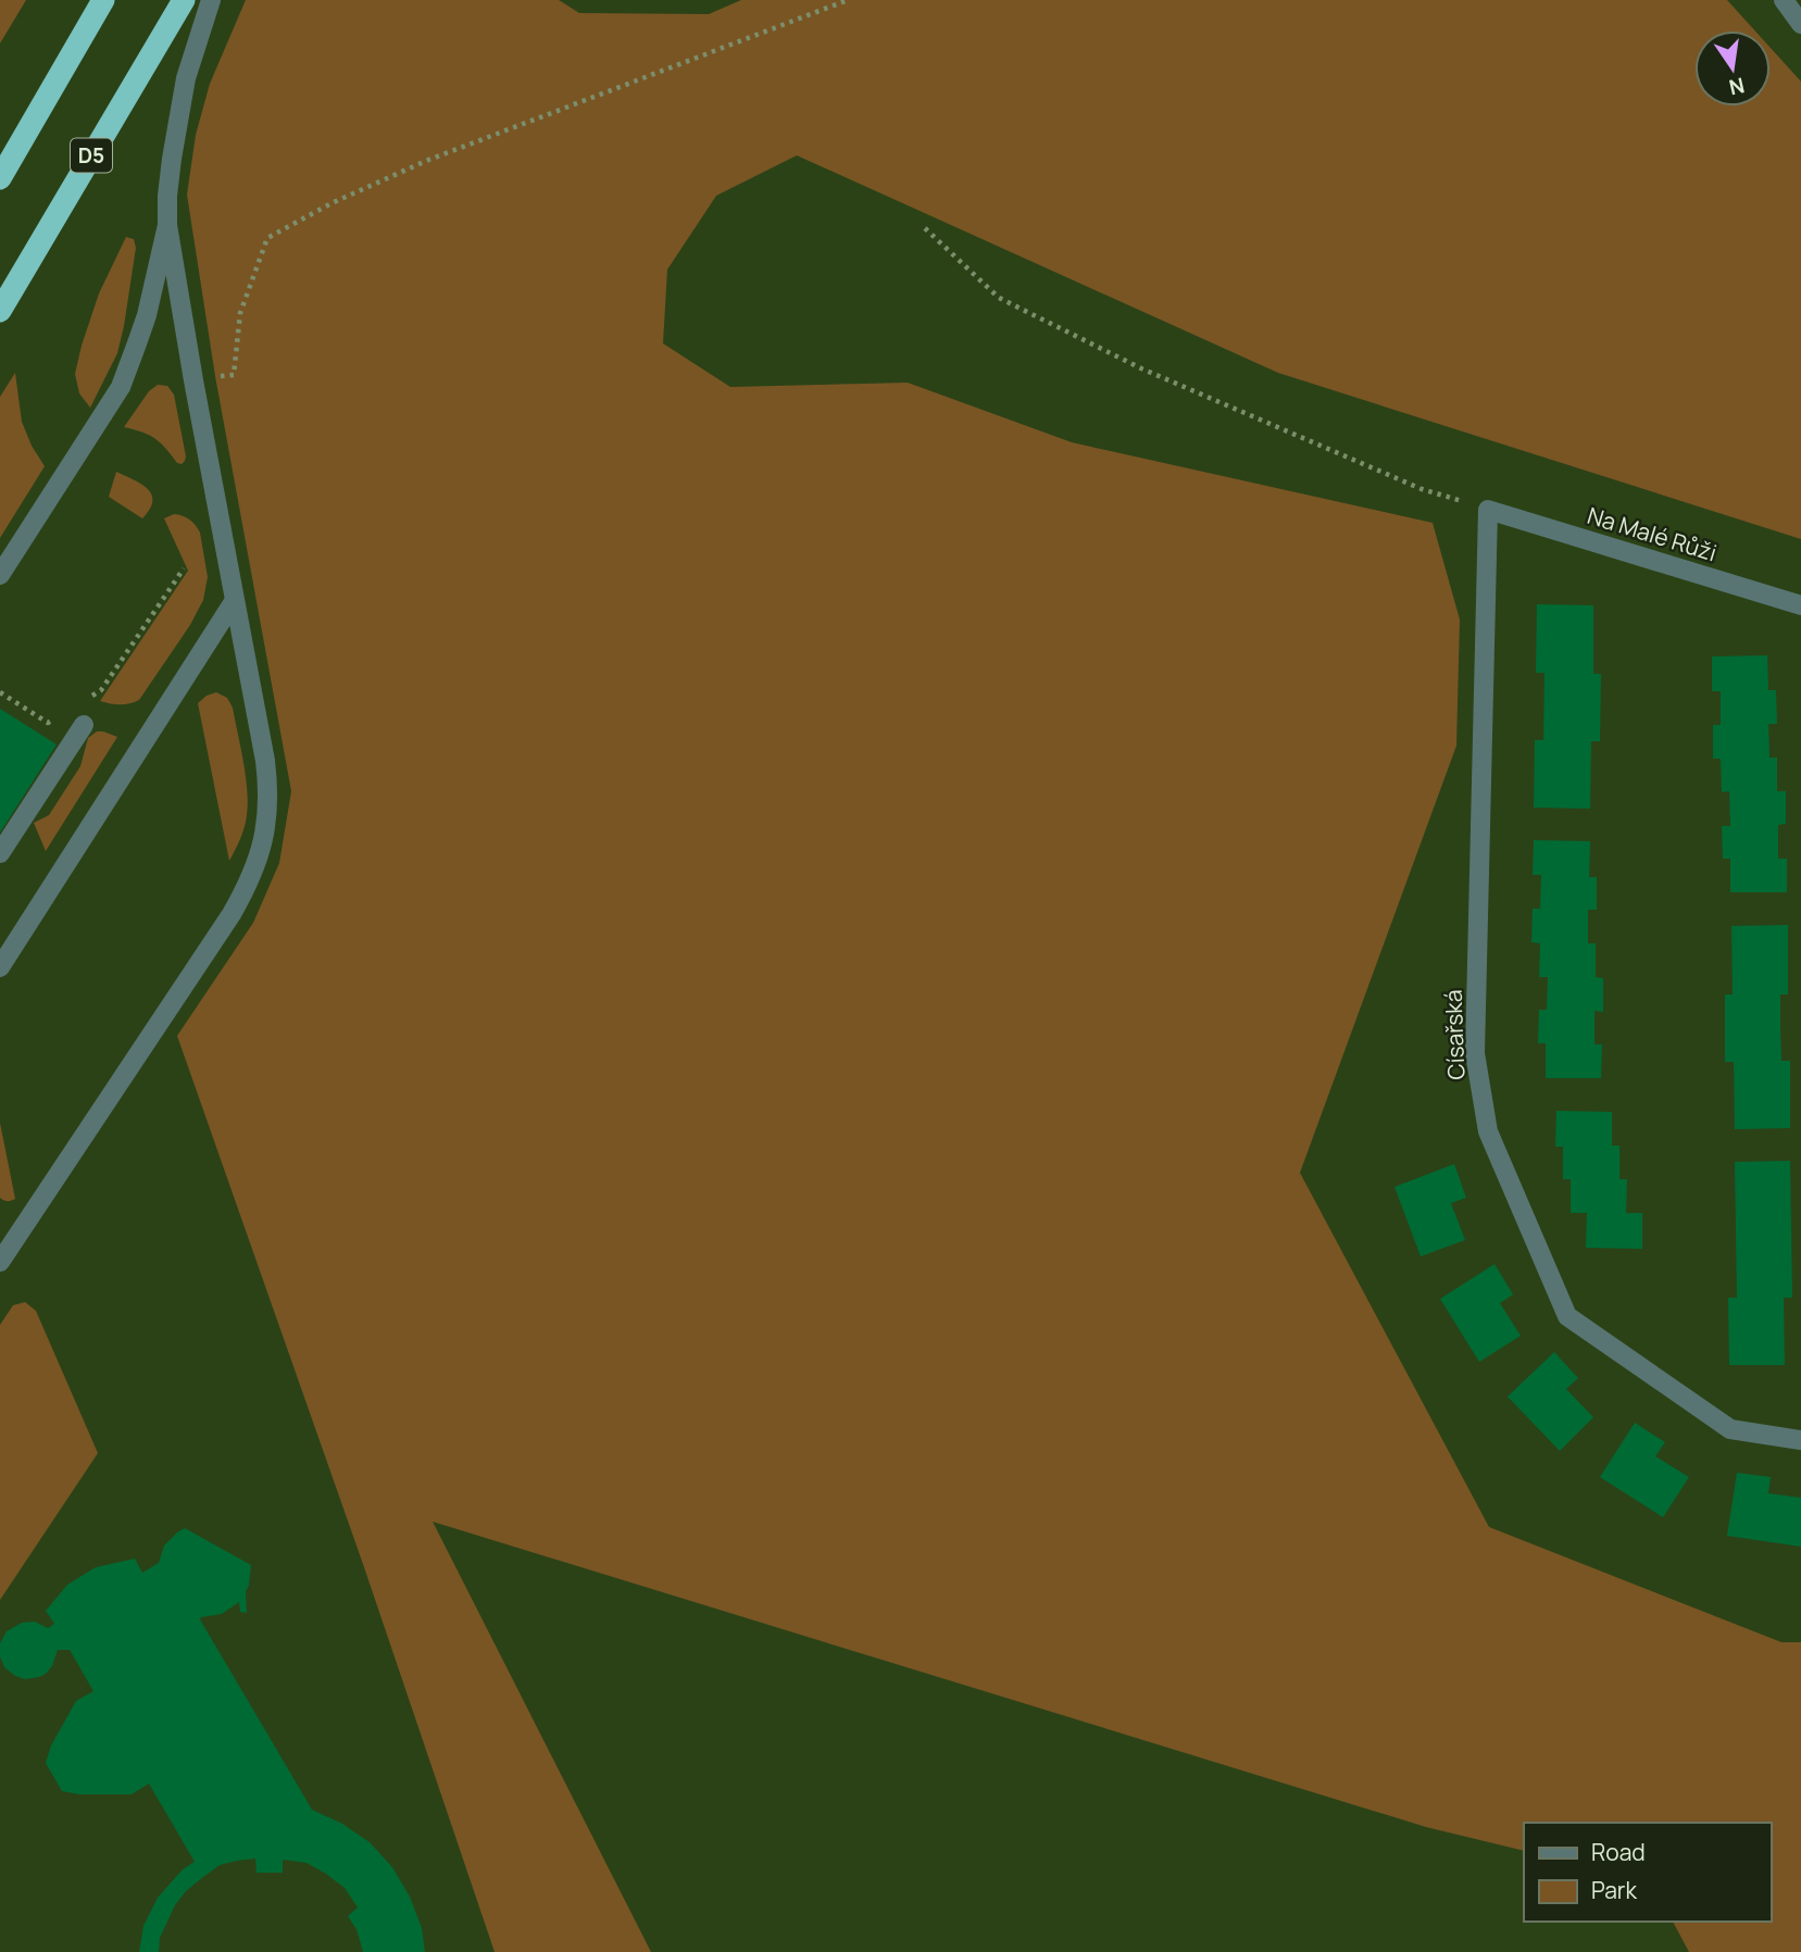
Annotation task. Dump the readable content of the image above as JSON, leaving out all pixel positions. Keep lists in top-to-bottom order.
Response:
{
  "streets": {
    "highway": ["D5"],
    "street": ["Na Malé Růži", "Císařská"]
  },
  "crossings": [
    ["Na Malé Růži", "Císařská"]
  ],
  "legend": ["Road", "Park"],
  "north": "bottom"
}
